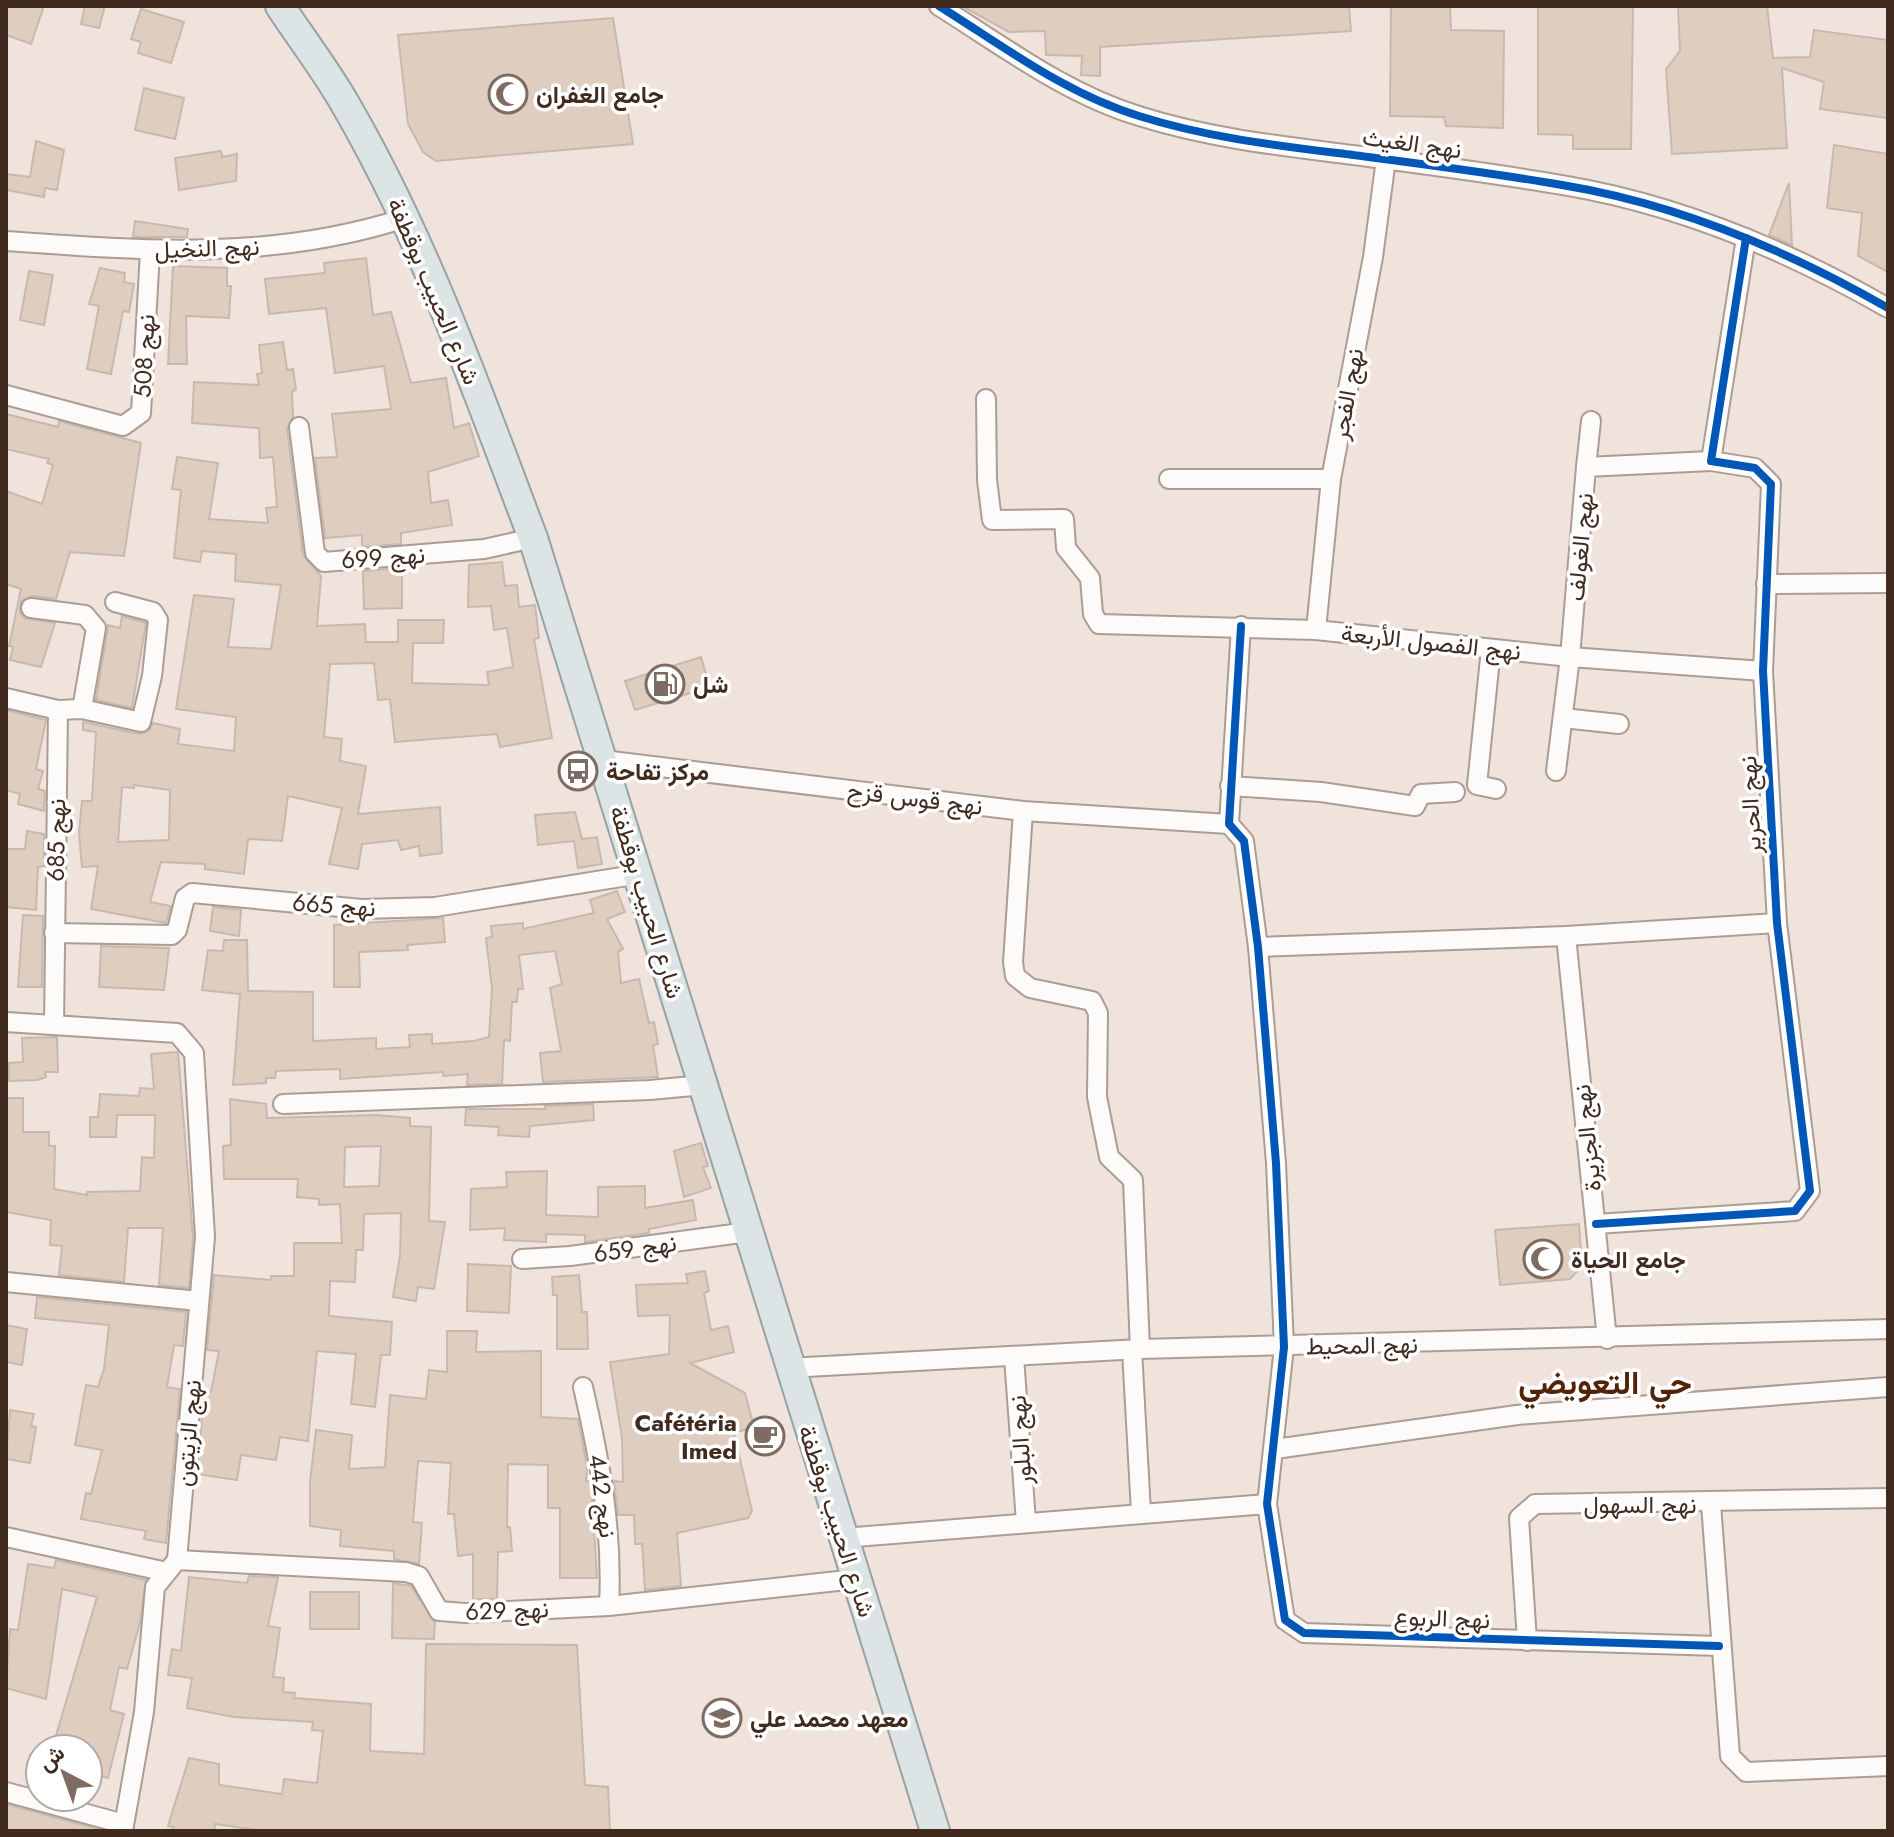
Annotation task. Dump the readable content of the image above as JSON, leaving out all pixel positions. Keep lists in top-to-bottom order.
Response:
{
  "streets": {
    "main road": ["شارع الحبيب بوقطفة"],
    "street": [
      "نهج الغيث",
      "نهج النخيل",
      "نهج 508",
      "نهج الفجر",
      "نهج الغولف",
      "نهج 699",
      "نهج الفصول الأربعة",
      "نهج قوس قزح",
      "نهج الحرير",
      "نهج 685",
      "نهج 665",
      "نهج الجزيرة",
      "نهج 659",
      "نهج المحيط",
      "نهج الزيتون",
      "نهج البلور",
      "نهج 442",
      "نهج السهول",
      "نهج 629",
      "نهج الربوع"
    ]
  },
  "crossings": [
    ["نهج الغيث", "نهج الفجر"],
    ["نهج النخيل", "شارع الحبيب بوقطفة"],
    ["نهج النخيل", "نهج 508"],
    ["شارع الحبيب بوقطفة", "نهج 699"],
    ["شارع الحبيب بوقطفة", "نهج قوس قزح"],
    ["شارع الحبيب بوقطفة", "نهج 665"],
    ["شارع الحبيب بوقطفة", "نهج 659"],
    ["شارع الحبيب بوقطفة", "نهج المحيط"],
    ["شارع الحبيب بوقطفة", "نهج 629"],
    ["نهج الفجر", "نهج الفصول الأربعة"],
    ["نهج الغولف", "نهج الفصول الأربعة"],
    ["نهج الغولف", "نهج الحرير"],
    ["نهج الفصول الأربعة", "نهج الحرير"],
    ["نهج قوس قزح", "نهج الربوع"],
    ["نهج الحرير", "نهج الجزيرة"],
    ["نهج 685", "نهج 665"],
    ["نهج 685", "نهج الزيتون"],
    ["نهج الجزيرة", "نهج المحيط"],
    ["نهج المحيط", "نهج البلور"],
    ["نهج المحيط", "نهج الربوع"],
    ["نهج الزيتون", "نهج 629"],
    ["نهج 442", "نهج 629"],
    ["نهج السهول", "نهج الربوع"]
  ],
  "districts": ["حي التعويضي"],
  "places": {
    "mosque": ["جامع الغفران", "جامع الحياة"],
    "fuel station": ["شل"],
    "bus stop": ["مركز تفاحة"],
    "cafe": ["Cafétéria Imed"],
    "school or university": ["معهد محمد علي"]
  },
  "north": "top left"
}
